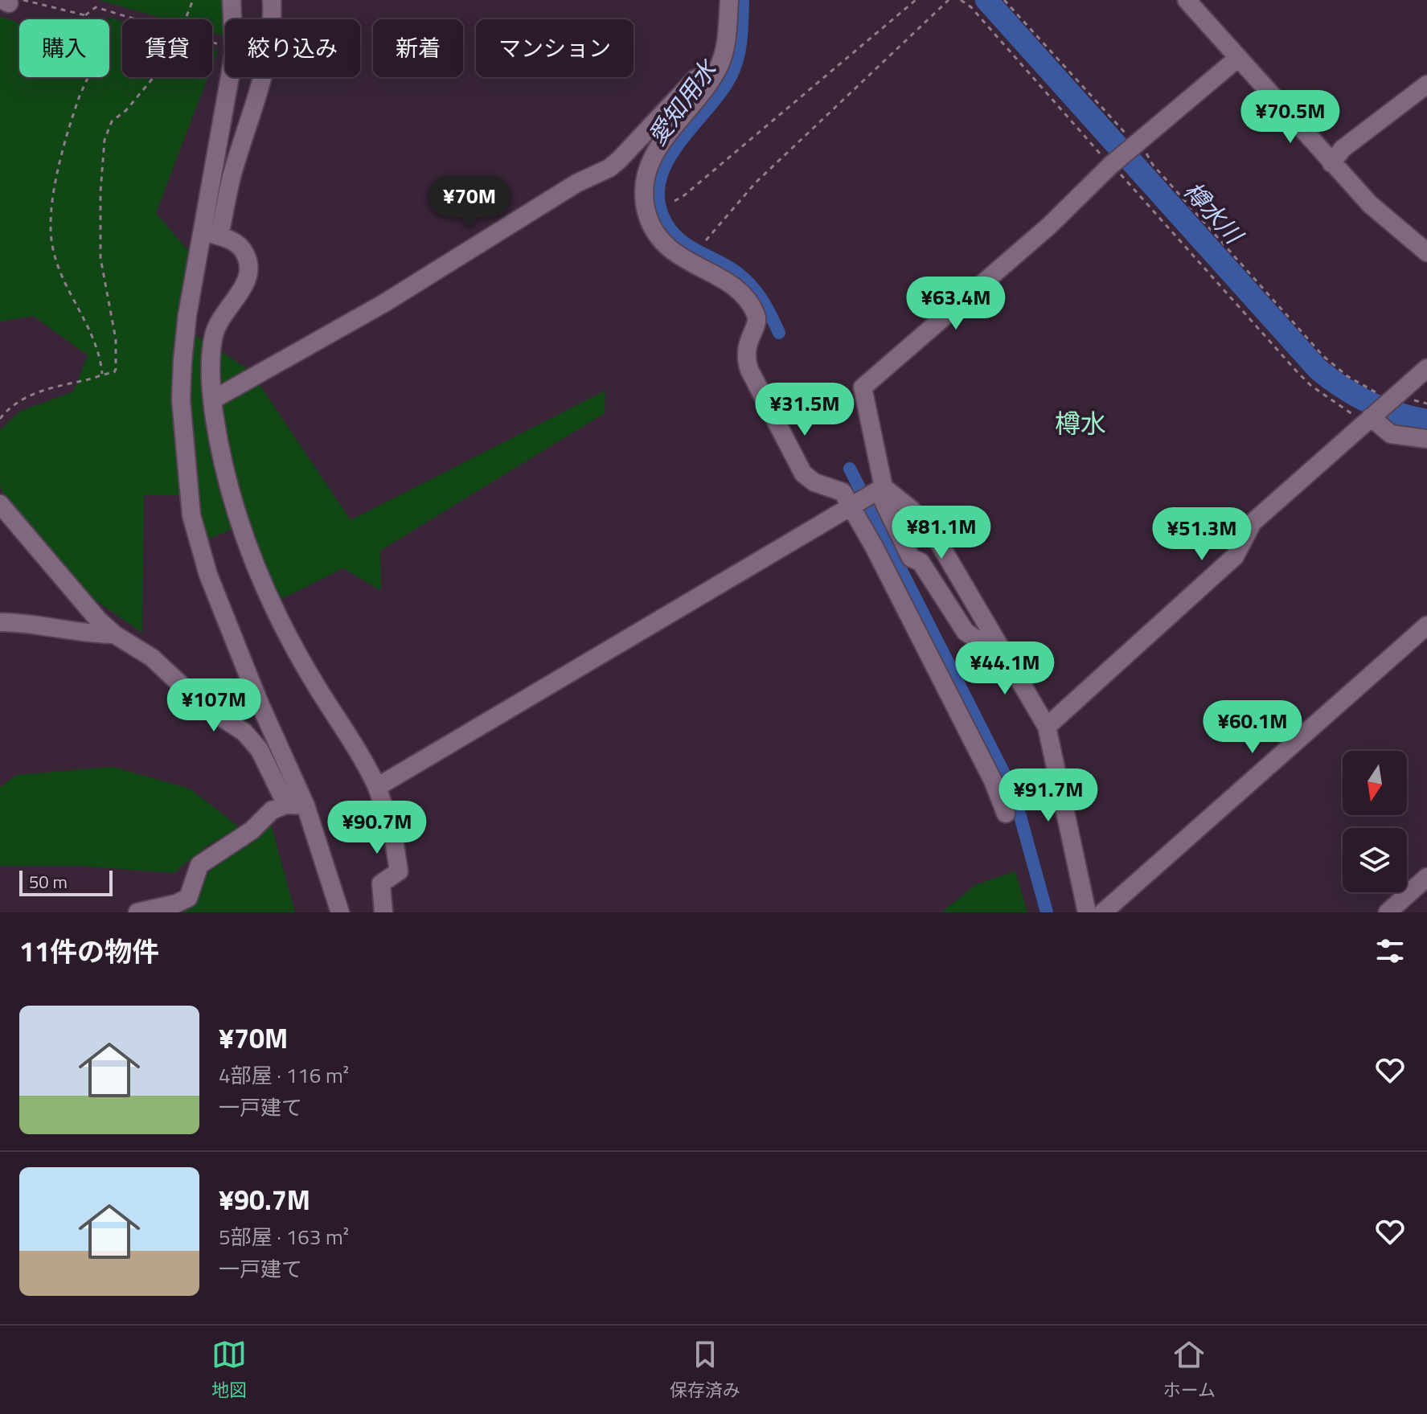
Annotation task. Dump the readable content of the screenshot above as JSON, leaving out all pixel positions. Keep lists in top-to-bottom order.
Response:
{
  "districts": ["樽水"],
  "water": ["愛知用水", "樽水川"],
  "scale_bar": "50 m",
  "north": "bottom",
  "page": {
    "chip": [
      "購入",
      "賃貸",
      "絞り込み",
      "新着",
      "マンション"
    ],
    "price": [
      "¥70.5M",
      "¥70M",
      "¥63.4M",
      "¥31.5M",
      "¥81.1M",
      "¥51.3M",
      "¥44.1M",
      "¥107M",
      "¥60.1M",
      "¥91.7M",
      "¥90.7M"
    ],
    "scale": "50 m",
    "heading": "11件の物件",
    "list": [
      {
        "name": "¥70M",
        "note": "4部屋 · 116 m² · 一戸建て"
      },
      {
        "name": "¥90.7M",
        "note": "5部屋 · 163 m² · 一戸建て"
      }
    ],
    "tabs": ["地図", "保存済み", "ホーム"]
  }
}
